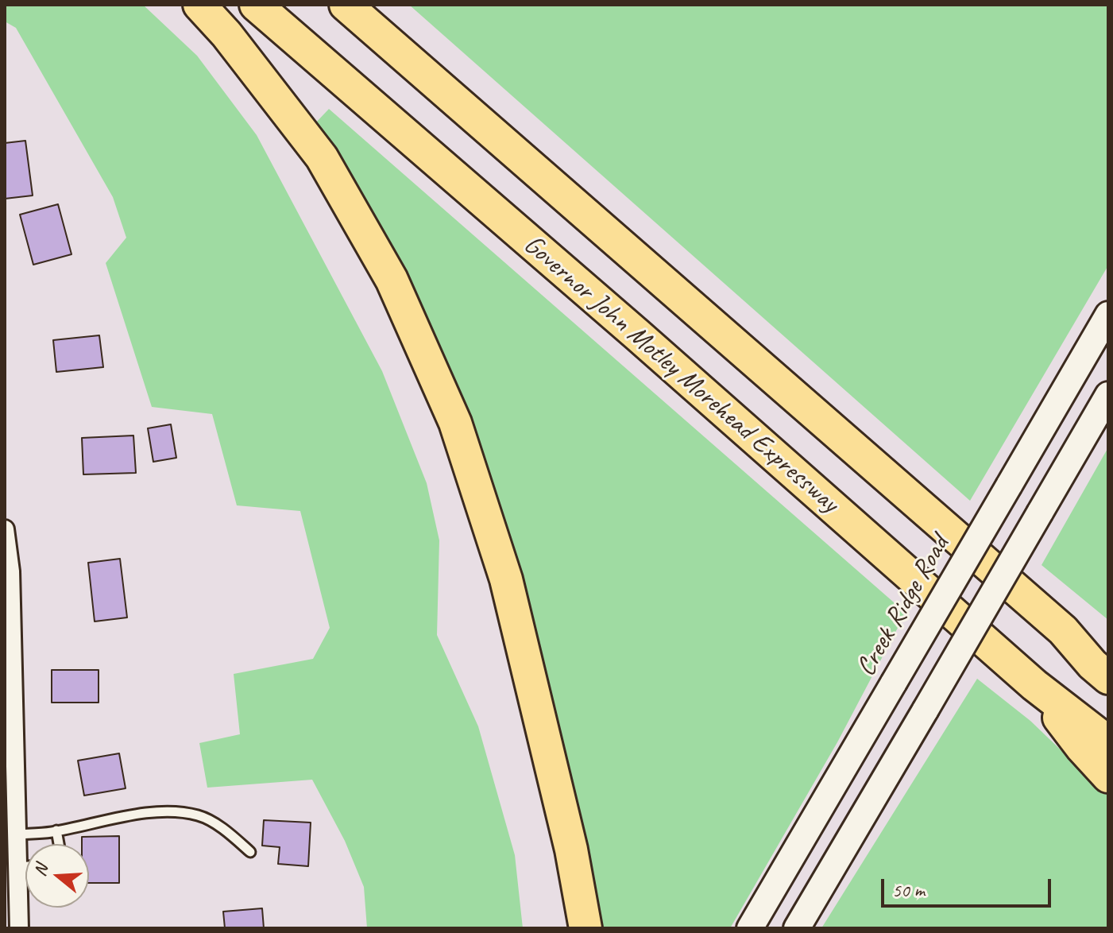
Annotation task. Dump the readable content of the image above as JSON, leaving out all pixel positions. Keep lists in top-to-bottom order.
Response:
{
  "streets": {
    "highway": ["Governor John Motley Morehead Expressway"],
    "main road": ["Creek Ridge Road"]
  },
  "scale_bar": "50 m",
  "north": "left"
}
